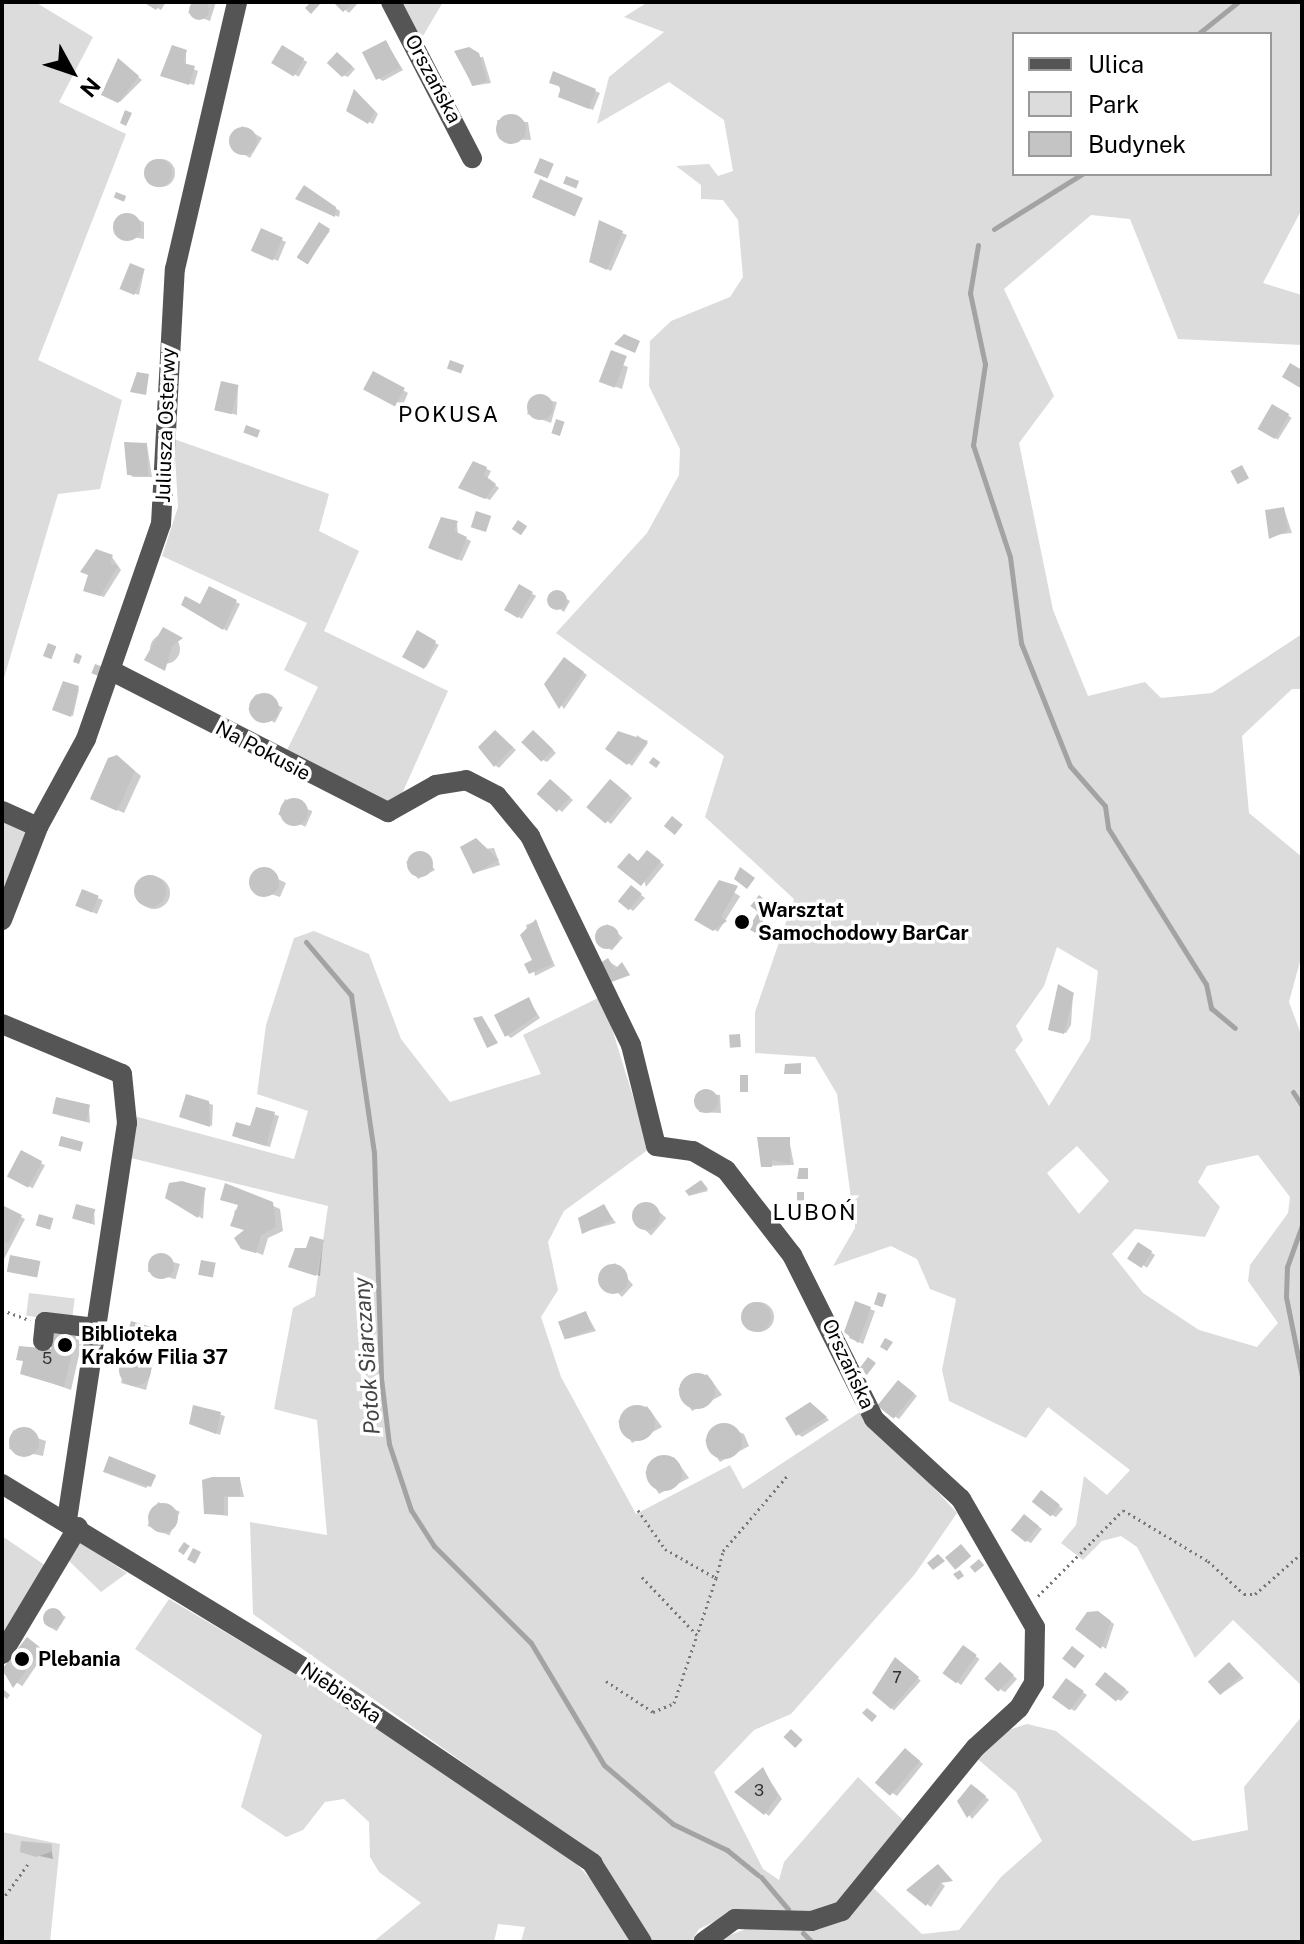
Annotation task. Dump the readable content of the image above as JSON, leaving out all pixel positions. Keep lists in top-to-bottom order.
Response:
{
  "streets": {
    "street": [
      "Orszańska",
      "Juliusza Osterwy",
      "Na Pokusie",
      "Niebieska"
    ]
  },
  "crossings": [
    ["Orszańska", "Na Pokusie"],
    ["Juliusza Osterwy", "Na Pokusie"]
  ],
  "districts": ["POKUSA", "LUBOŃ"],
  "water": ["Potok Siarczany"],
  "places": ["Warsztat Samochodowy BarCar", "Biblioteka Kraków Filia 37", "Plebania"],
  "house_numbers": ["5", "7", "3"],
  "legend": ["Ulica", "Park", "Budynek"],
  "north": "bottom right"
}
